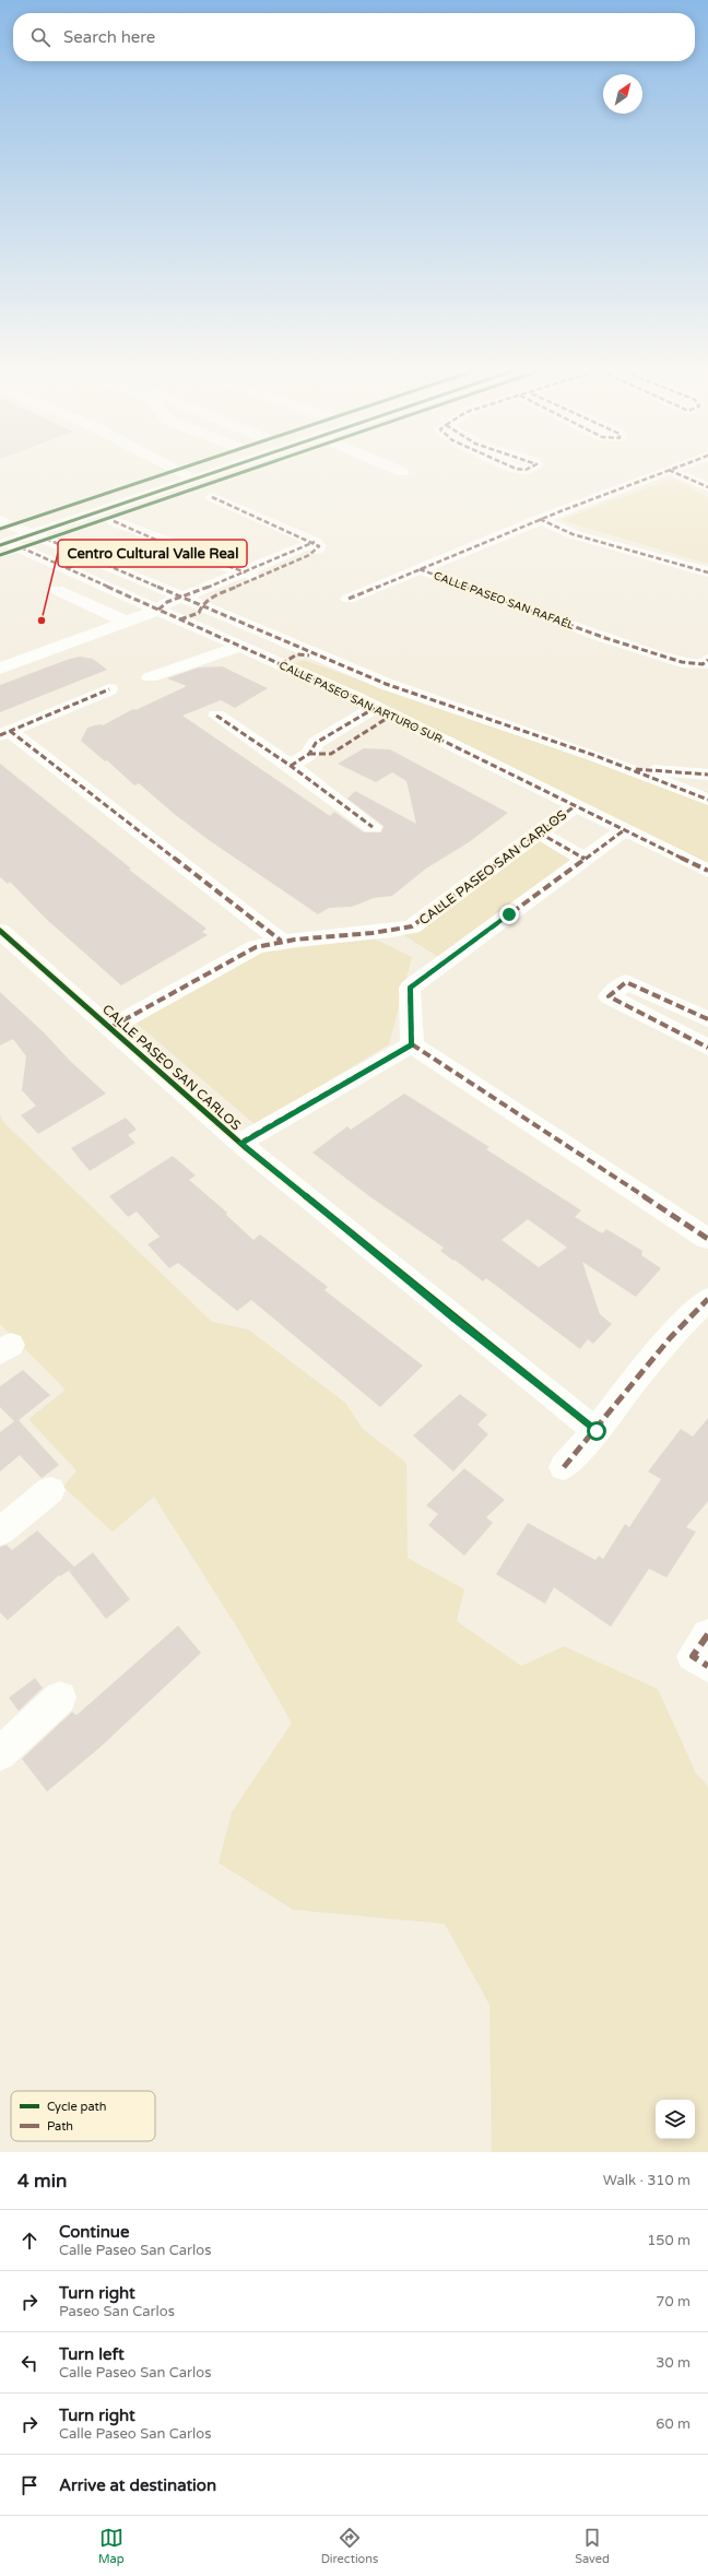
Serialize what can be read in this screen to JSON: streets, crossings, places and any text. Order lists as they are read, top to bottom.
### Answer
{
  "streets": {
    "street": ["CALLE PASEO SAN RAFAÉL", "CALLE PASEO SAN ARTURO SUR", "CALLE PASEO SAN CARLOS"]
  },
  "crossings": [
    ["CALLE PASEO SAN ARTURO SUR", "CALLE PASEO SAN CARLOS"]
  ],
  "places": ["Centro Cultural Valle Real"],
  "legend": ["Cycle path", "Path"],
  "north": "top right",
  "page": {
    "search": "Search here",
    "heading": ["4 min", "Walk · 310 m"],
    "list": [
      ["Continue", "Calle Paseo San Carlos", "150 m"],
      ["Turn right", "Paseo San Carlos", "70 m"],
      ["Turn left", "Calle Paseo San Carlos", "30 m"],
      ["Turn right", "Calle Paseo San Carlos", "60 m"],
      "Arrive at destination"
    ],
    "nav": ["Map", "Directions", "Saved"]
  }
}
